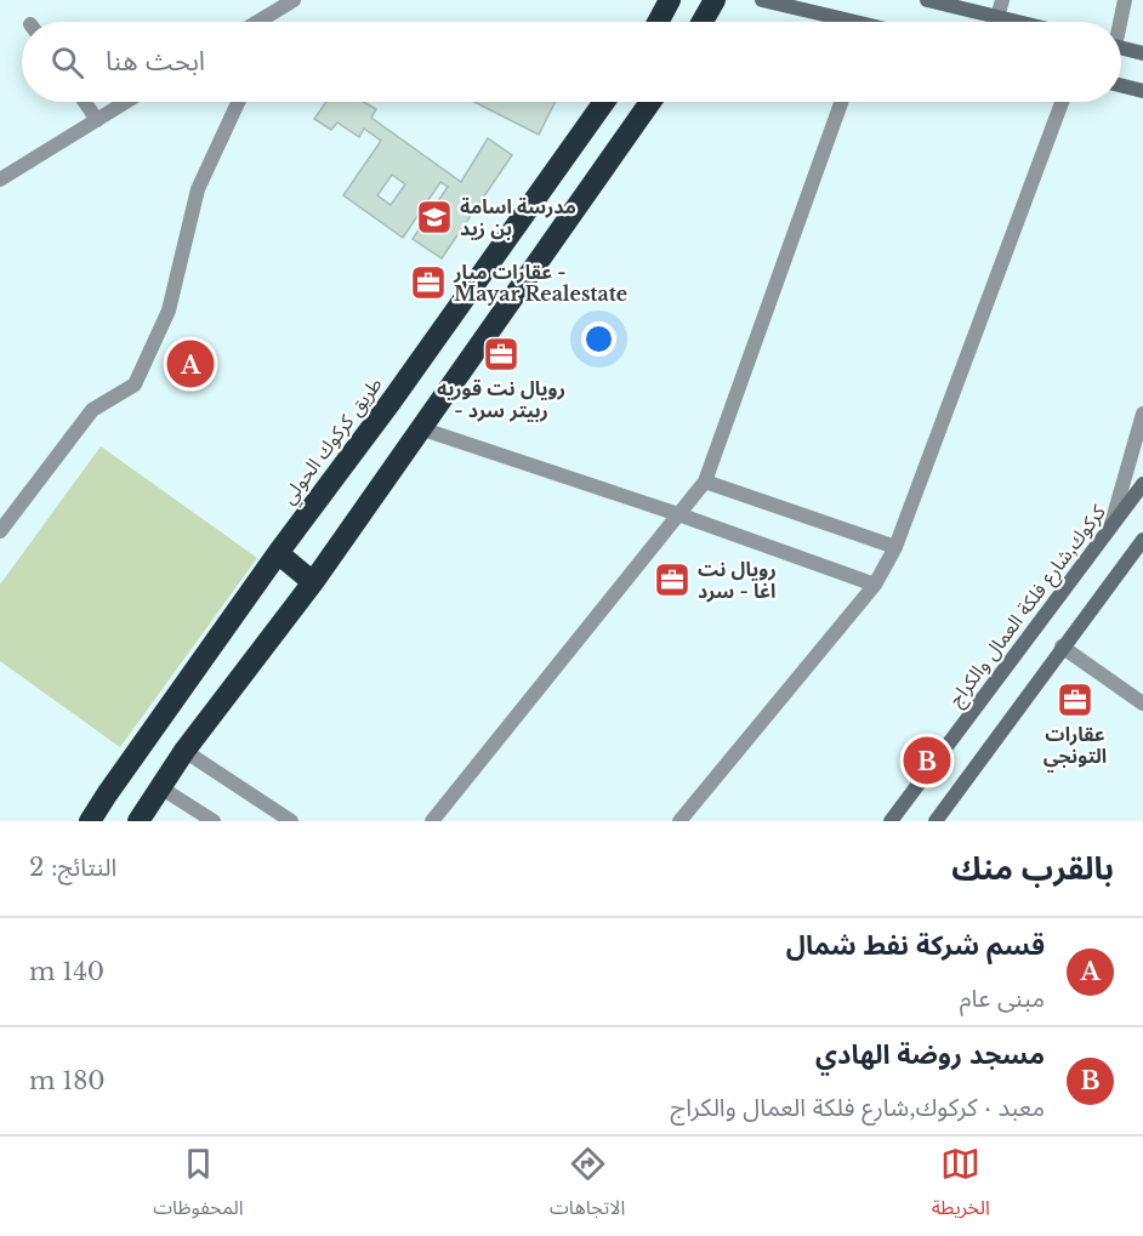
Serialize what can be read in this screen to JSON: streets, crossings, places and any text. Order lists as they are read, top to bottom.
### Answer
{
  "streets": {
    "highway": ["طريق كركوك الحولي"],
    "main road": ["كركوك,شارع فلكة العمال والكراج"]
  },
  "places": {
    "school or university": ["مدرسة اسامة بن زيد"],
    "office": [
      "عقارات ميار - Mayar Realestate",
      "رويال نت قوريه - ربيتر سرد",
      "رويال نت اغا - سرد",
      "عقارات التونجي"
    ]
  },
  "page": {
    "search": "ابحث هنا",
    "pins": ["A", "B"],
    "heading": ["بالقرب منك", "النتائج: 2"],
    "list": [
      {
        "mark": "A",
        "name": "قسم شركة نفط شمال",
        "note": "مبنى عام",
        "value": "140 m"
      },
      {
        "mark": "B",
        "name": "مسجد روضة الهادي",
        "note": "معبد · كركوك,شارع فلكة العمال والكراج",
        "value": "180 m"
      }
    ],
    "nav": ["الخريطة", "الاتجاهات", "المحفوظات"]
  }
}
